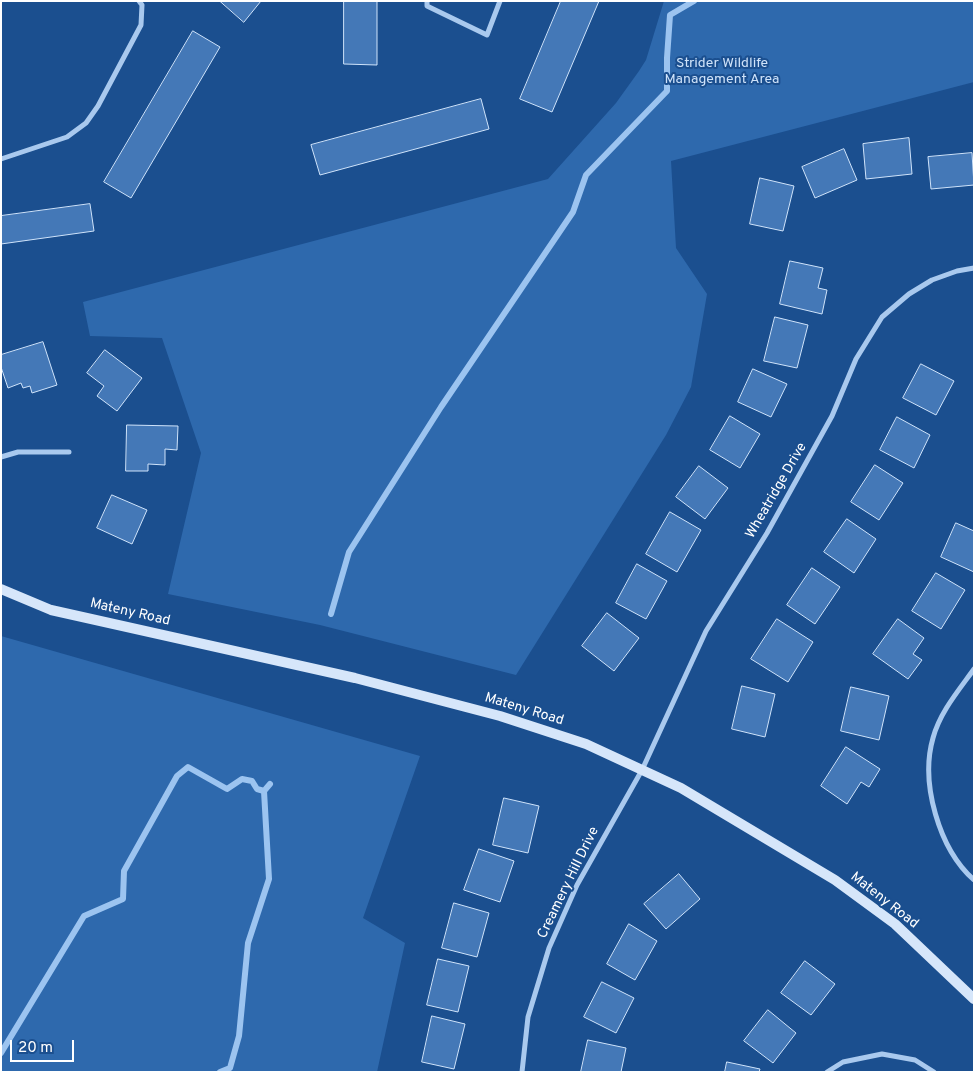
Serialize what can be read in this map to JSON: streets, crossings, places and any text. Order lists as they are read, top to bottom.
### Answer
{
  "streets": {
    "street": ["Wheatridge Drive", "Mateny Road", "Creamery Hill Drive"]
  },
  "crossings": [
    ["Wheatridge Drive", "Mateny Road"],
    ["Wheatridge Drive", "Creamery Hill Drive"],
    ["Mateny Road", "Creamery Hill Drive"]
  ],
  "parks": ["Strider Wildlife Management Area"],
  "scale_bar": "20 m"
}
